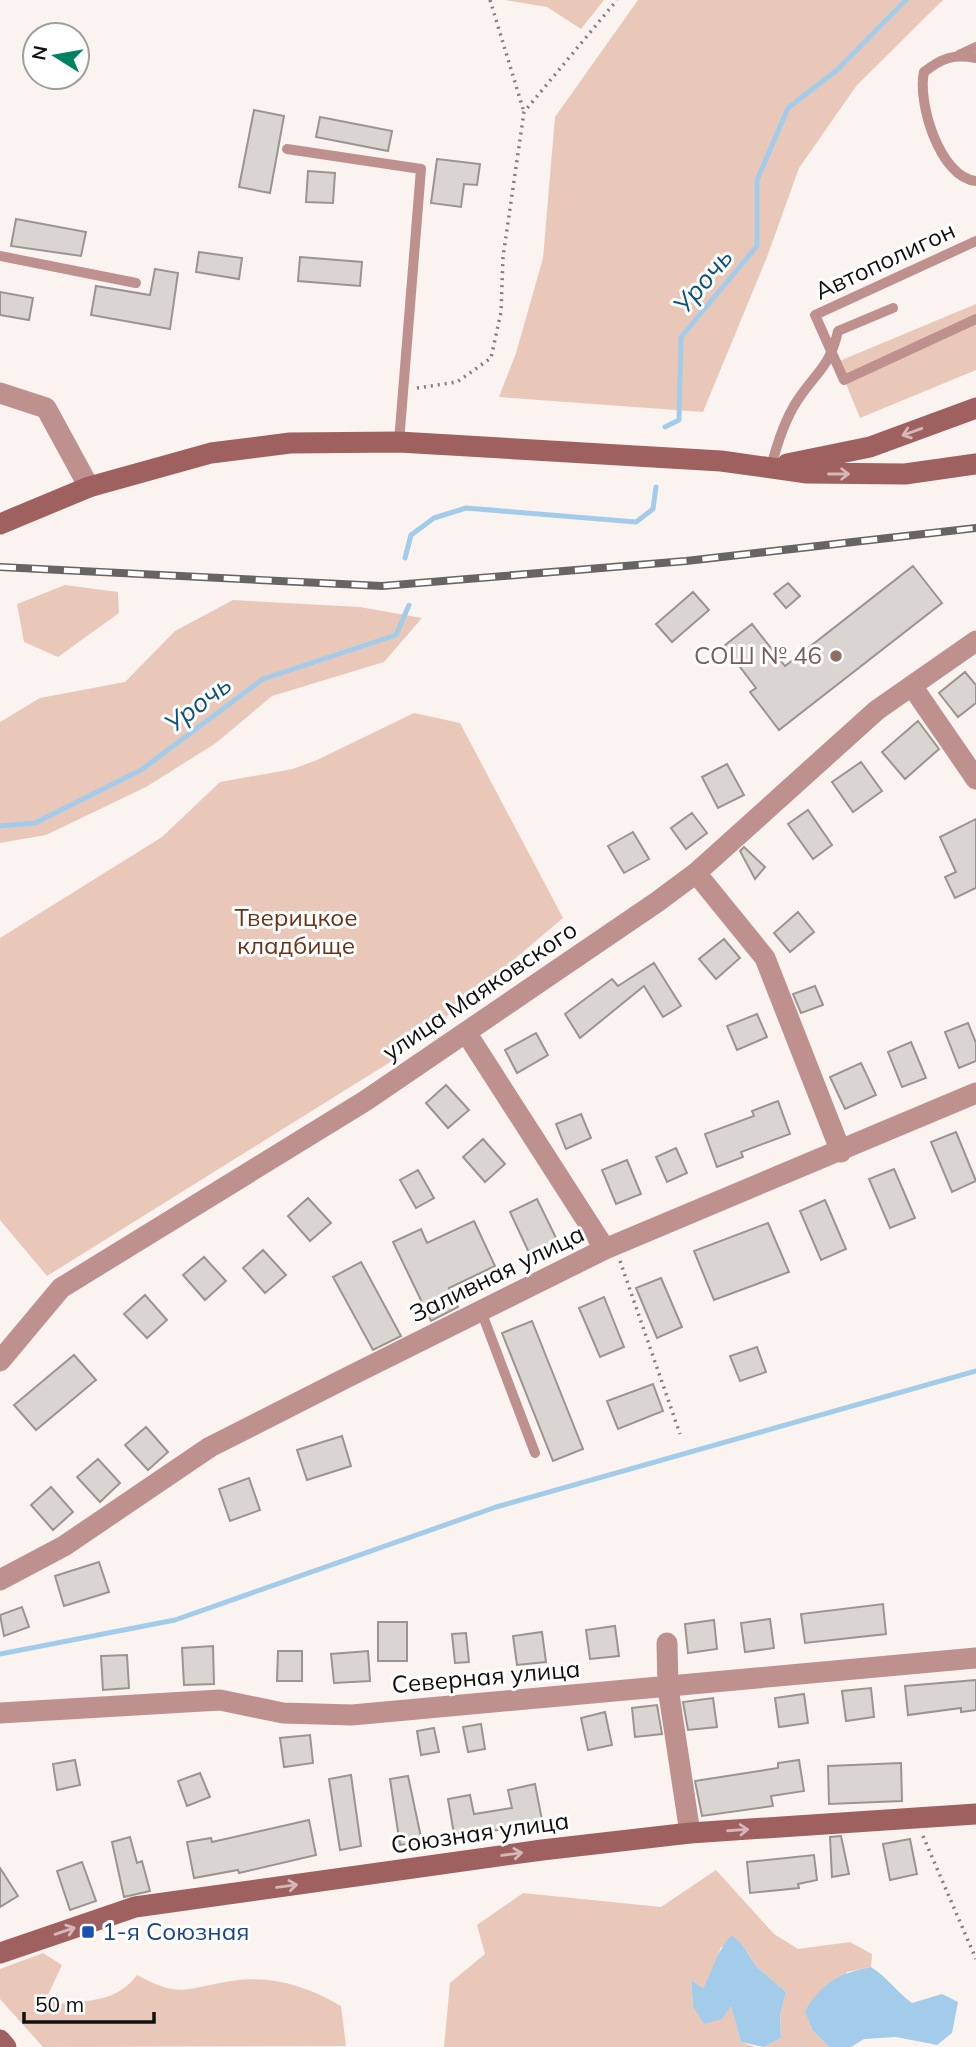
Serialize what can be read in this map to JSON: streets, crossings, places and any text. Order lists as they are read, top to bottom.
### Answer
{
  "streets": {
    "main road": ["Союзная улица"],
    "street": ["улица Маяковского", "Заливная улица", "Северная улица"],
    "lane": ["Автополигон"]
  },
  "one_way": ["Союзная улица"],
  "water": ["Урочь"],
  "parks": ["Тверицкое кладбище"],
  "places": {
    "other": ["СОШ № 46"],
    "transit": ["1-я Союзная"]
  },
  "scale_bar": "50 m",
  "north": "left"
}
